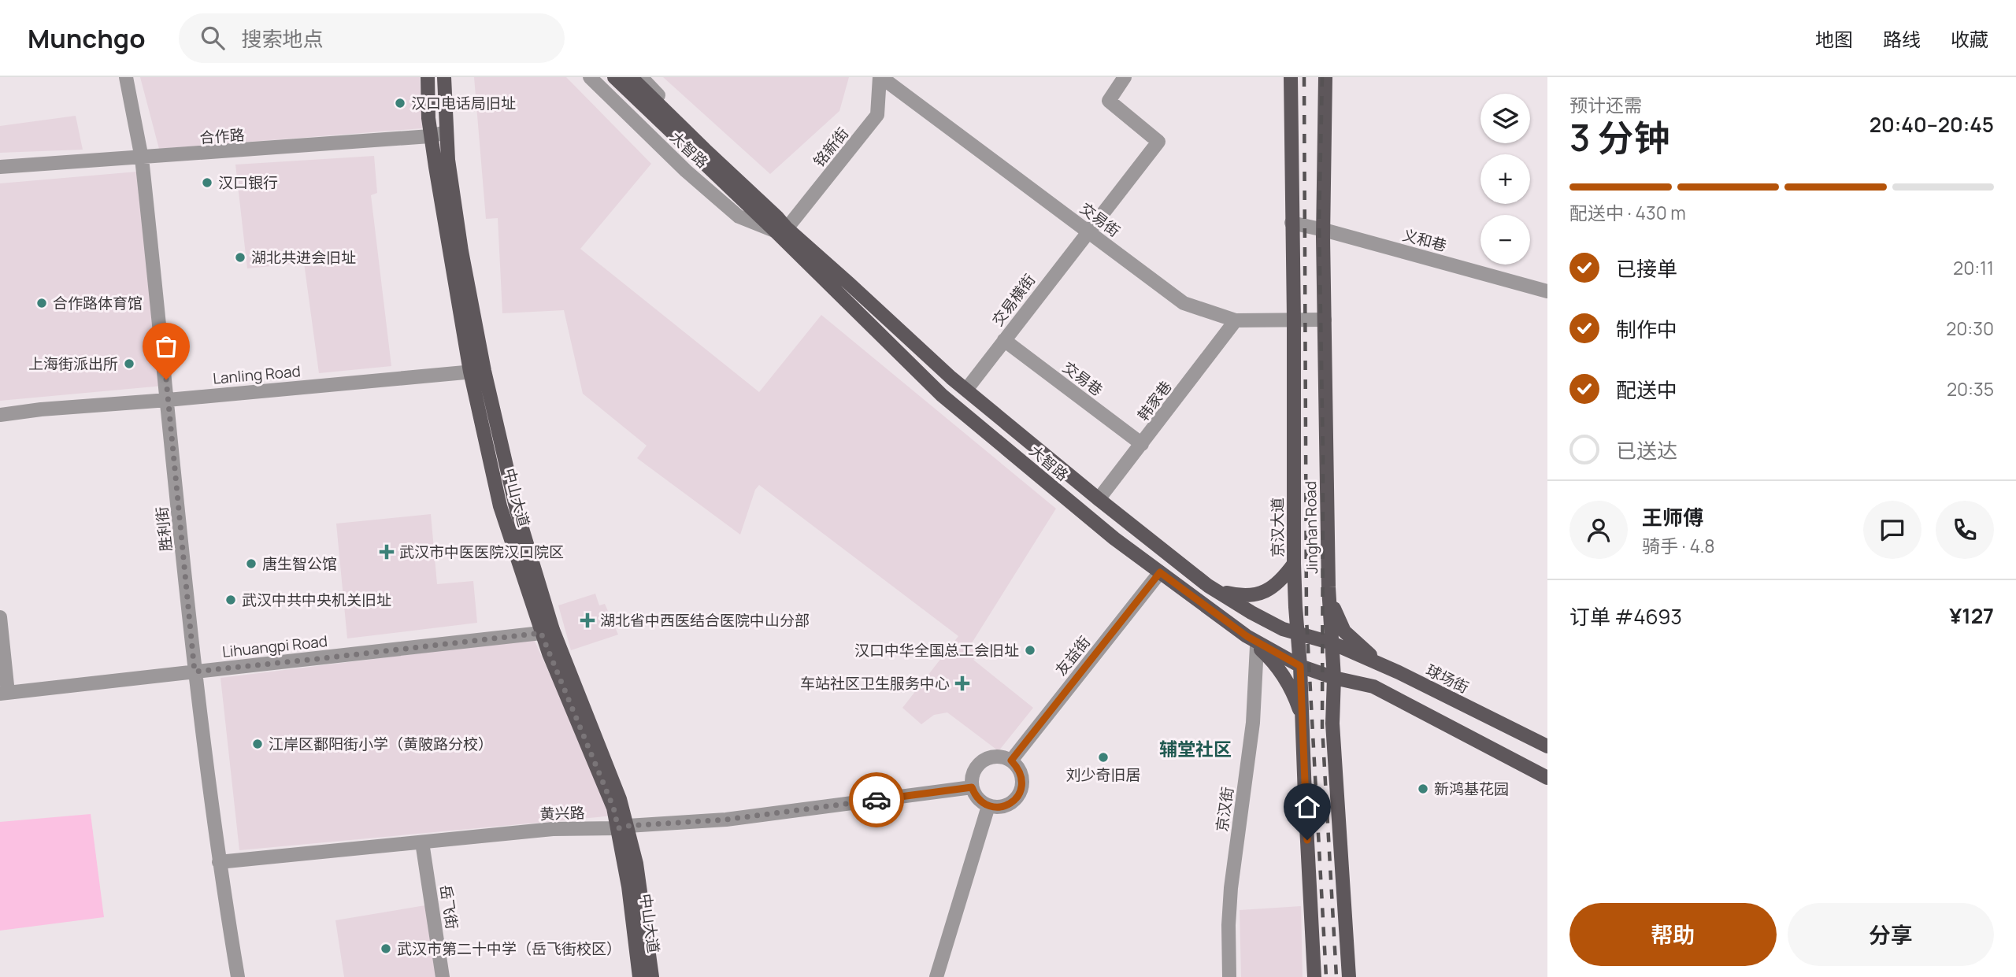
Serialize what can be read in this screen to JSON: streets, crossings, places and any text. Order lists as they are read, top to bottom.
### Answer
{
  "streets": {
    "main road": [
      "大智路",
      "中山大道",
      "京汉大道",
      "Jinghan Road",
      "球场街"
    ],
    "street": [
      "合作路",
      "铭新街",
      "交易街",
      "义和巷",
      "交易横街",
      "Lanling Road",
      "交易巷",
      "韩家巷",
      "胜利街",
      "Lihuangpi Road",
      "友益街",
      "京汉街",
      "黄兴路",
      "岳飞街"
    ]
  },
  "crossings": [
    ["合作路", "中山大道"],
    ["合作路", "胜利街"],
    ["铭新街", "大智路"],
    ["铭新街", "交易街"],
    ["大智路", "交易横街"],
    ["大智路", "韩家巷"],
    ["大智路", "京汉大道"],
    ["大智路", "Jinghan Road"],
    ["大智路", "友益街"],
    ["大智路", "球场街"],
    ["交易街", "交易横街"],
    ["交易街", "韩家巷"],
    ["交易街", "京汉大道"],
    ["交易街", "Jinghan Road"],
    ["义和巷", "京汉大道"],
    ["义和巷", "Jinghan Road"],
    ["交易横街", "交易巷"],
    ["Lanling Road", "中山大道"],
    ["Lanling Road", "胜利街"],
    ["交易巷", "韩家巷"],
    ["中山大道", "Lihuangpi Road"],
    ["中山大道", "黄兴路"],
    ["Jinghan Road", "球场街"],
    ["胜利街", "Lihuangpi Road"],
    ["胜利街", "黄兴路"],
    ["友益街", "黄兴路"],
    ["黄兴路", "岳飞街"]
  ],
  "districts": ["辅堂社区"],
  "places": {
    "other": [
      "汉口电话局旧址",
      "汉口银行",
      "湖北共进会旧址",
      "合作路体育馆",
      "上海街派出所",
      "唐生智公馆",
      "武汉中共中央机关旧址",
      "汉口中华全国总工会旧址",
      "江岸区鄱阳街小学（黄陂路分校）",
      "刘少奇旧居",
      "新鸿基花园",
      "武汉市第二十中学（岳飞街校区）"
    ],
    "health": ["武汉市中医医院汉口院区", "湖北省中西医结合医院中山分部", "车站社区卫生服务中心"]
  },
  "page": {
    "header": "Munchgo",
    "search": "搜索地点",
    "nav": ["地图", "路线", "收藏"],
    "heading": ["3 分钟", "预计还需", "20:40–20:45"],
    "panel": [
      "王师傅",
      "骑手 · 4.8",
      "订单 #4693",
      "¥127"
    ],
    "map_buttons": ["+", "−"],
    "bar": "配送中 · 430 m",
    "list": [
      ["已接单", "20:11"],
      ["制作中", "20:30"],
      ["配送中", "20:35"],
      "已送达"
    ],
    "buttons": ["帮助", "分享"]
  }
}
